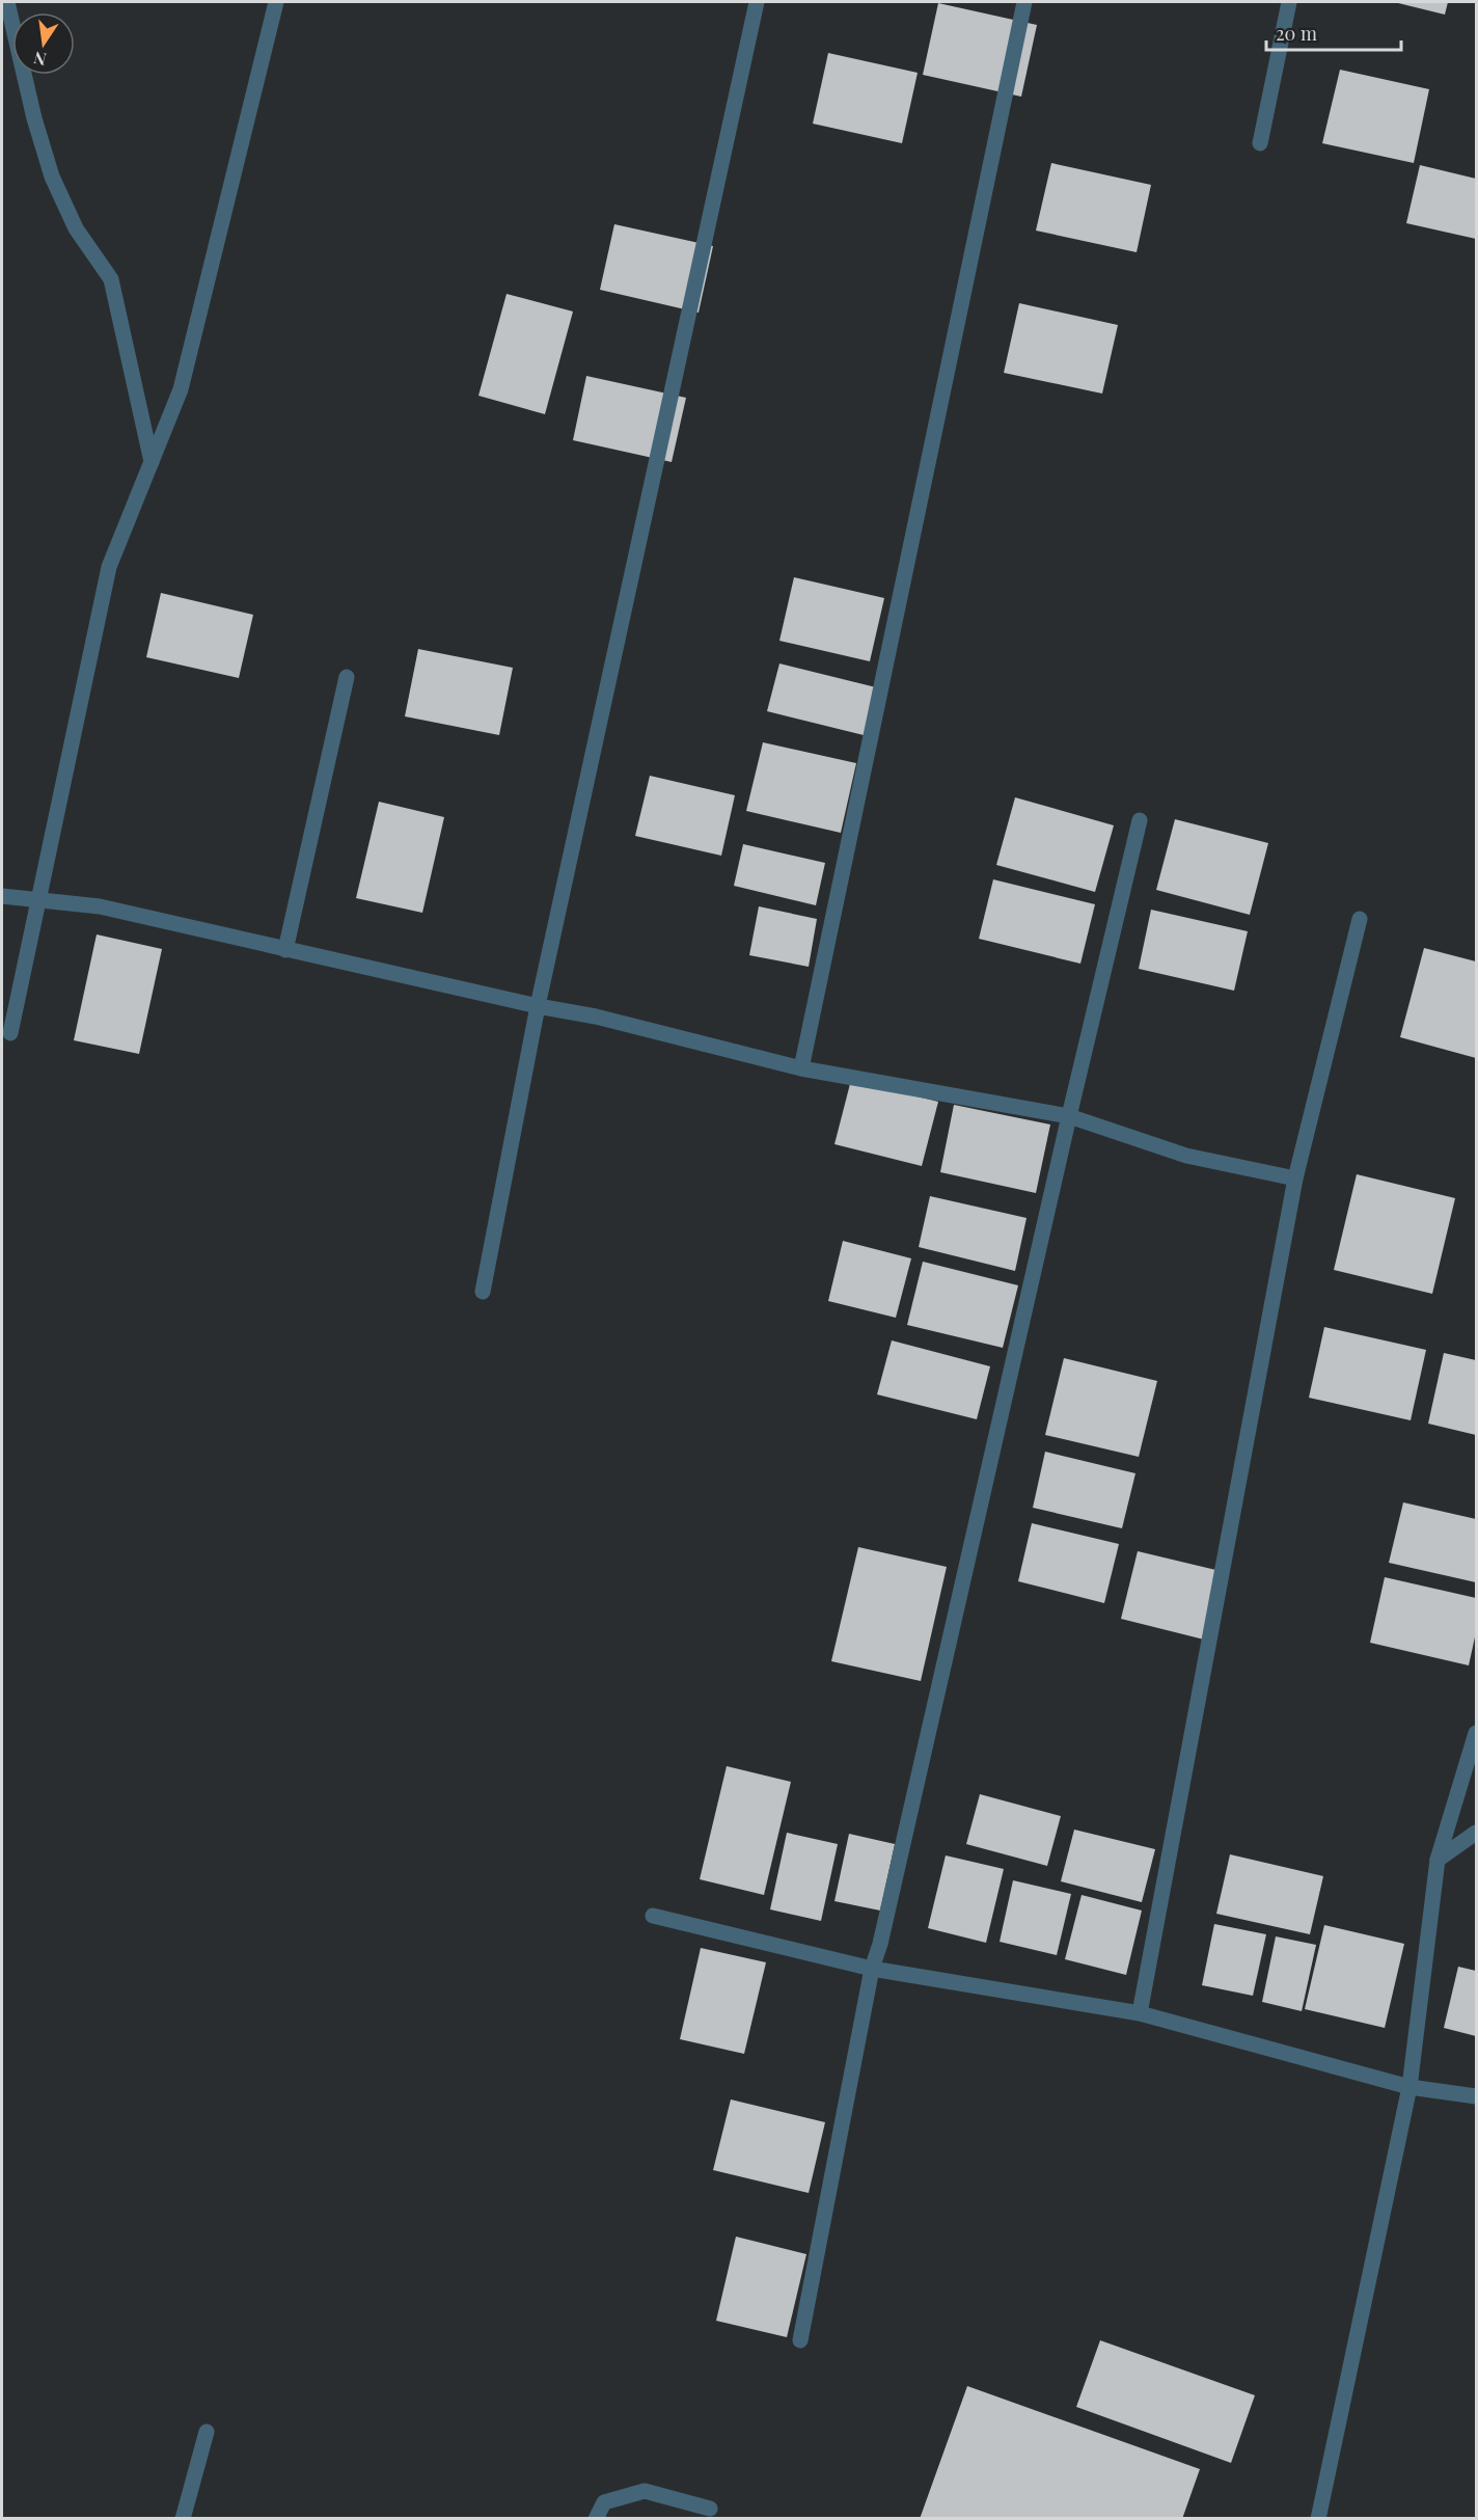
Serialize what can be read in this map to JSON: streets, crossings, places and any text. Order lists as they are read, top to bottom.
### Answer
{
  "scale_bar": "20 m",
  "north": "bottom"
}
